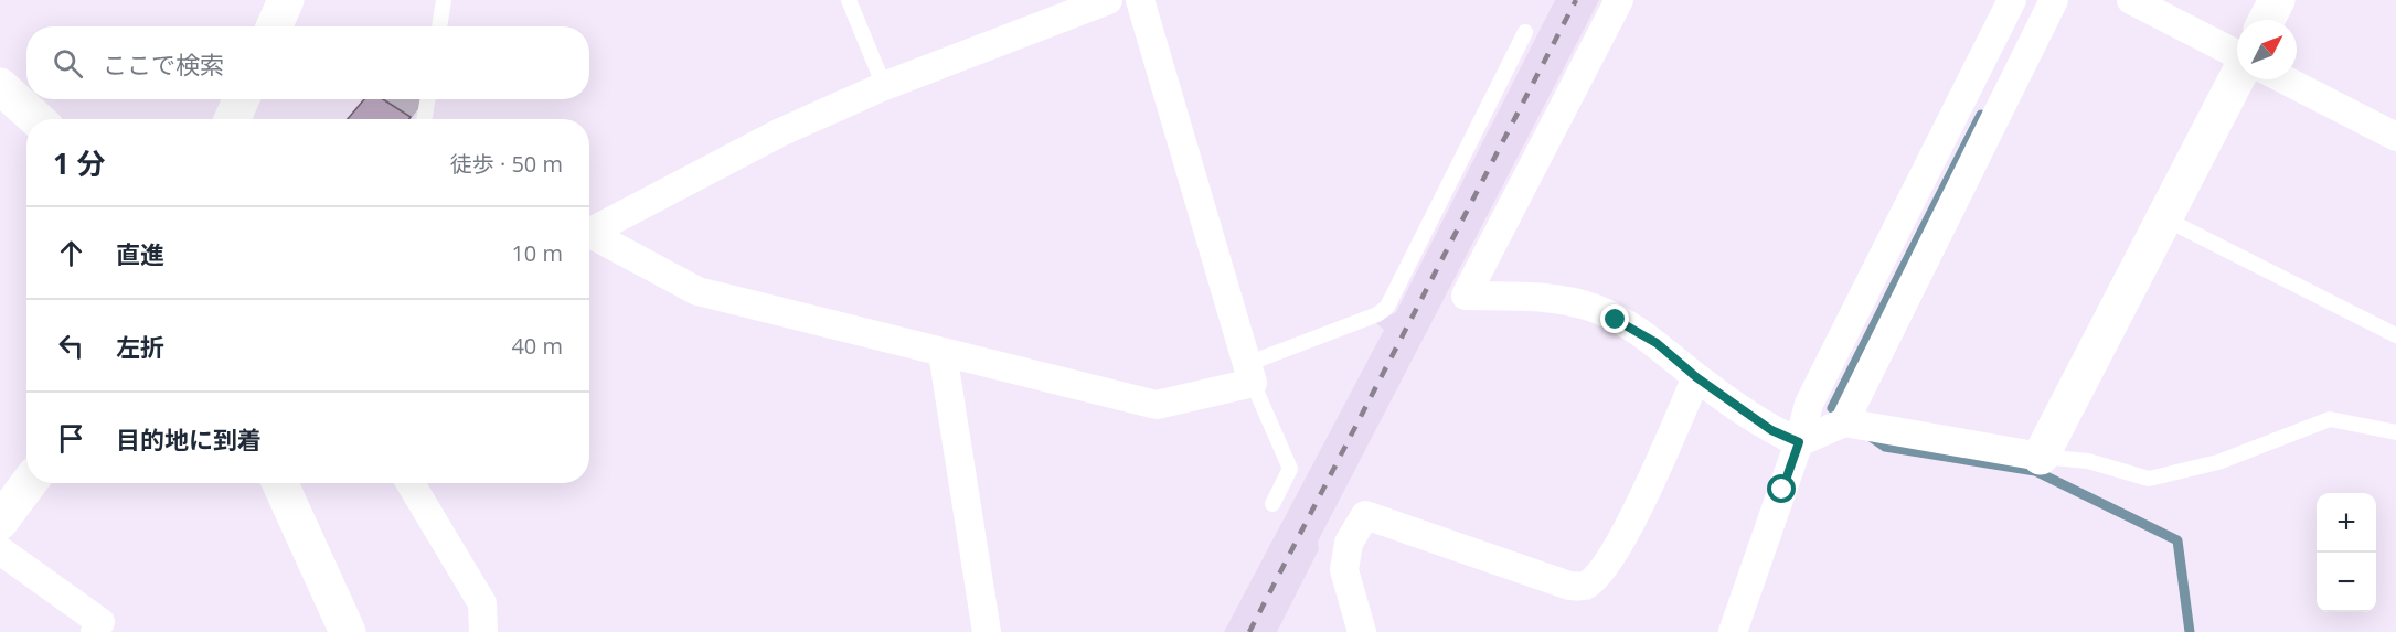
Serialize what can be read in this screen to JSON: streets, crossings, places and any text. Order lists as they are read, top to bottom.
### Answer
{
  "north": "top right",
  "page": {
    "search": "ここで検索",
    "heading": ["1 分", "徒歩 · 50 m"],
    "list": [
      ["直進", "10 m"],
      ["左折", "40 m"],
      "目的地に到着"
    ],
    "map_buttons": ["+", "−"]
  }
}
